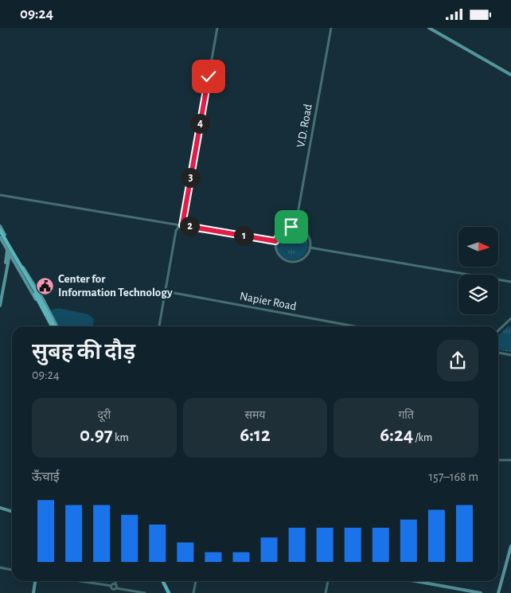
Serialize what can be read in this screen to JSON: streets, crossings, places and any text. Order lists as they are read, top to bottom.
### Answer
{
  "streets": {
    "street": ["V.D. Road", "Napier Road"]
  },
  "places": {
    "public building": ["Center for Information Technology"]
  },
  "north": "right",
  "page": {
    "status": "09:24",
    "pins": [
      "4",
      "3",
      "2",
      "1"
    ],
    "heading": ["सुबह की दौड़", "09:24"],
    "stats": [
      ["दूरी", "0.97 km"],
      ["समय", "6:12"],
      ["गति", "6:24 /km"]
    ],
    "chart": ["ऊँचाई", "157–168 m"]
  }
}
